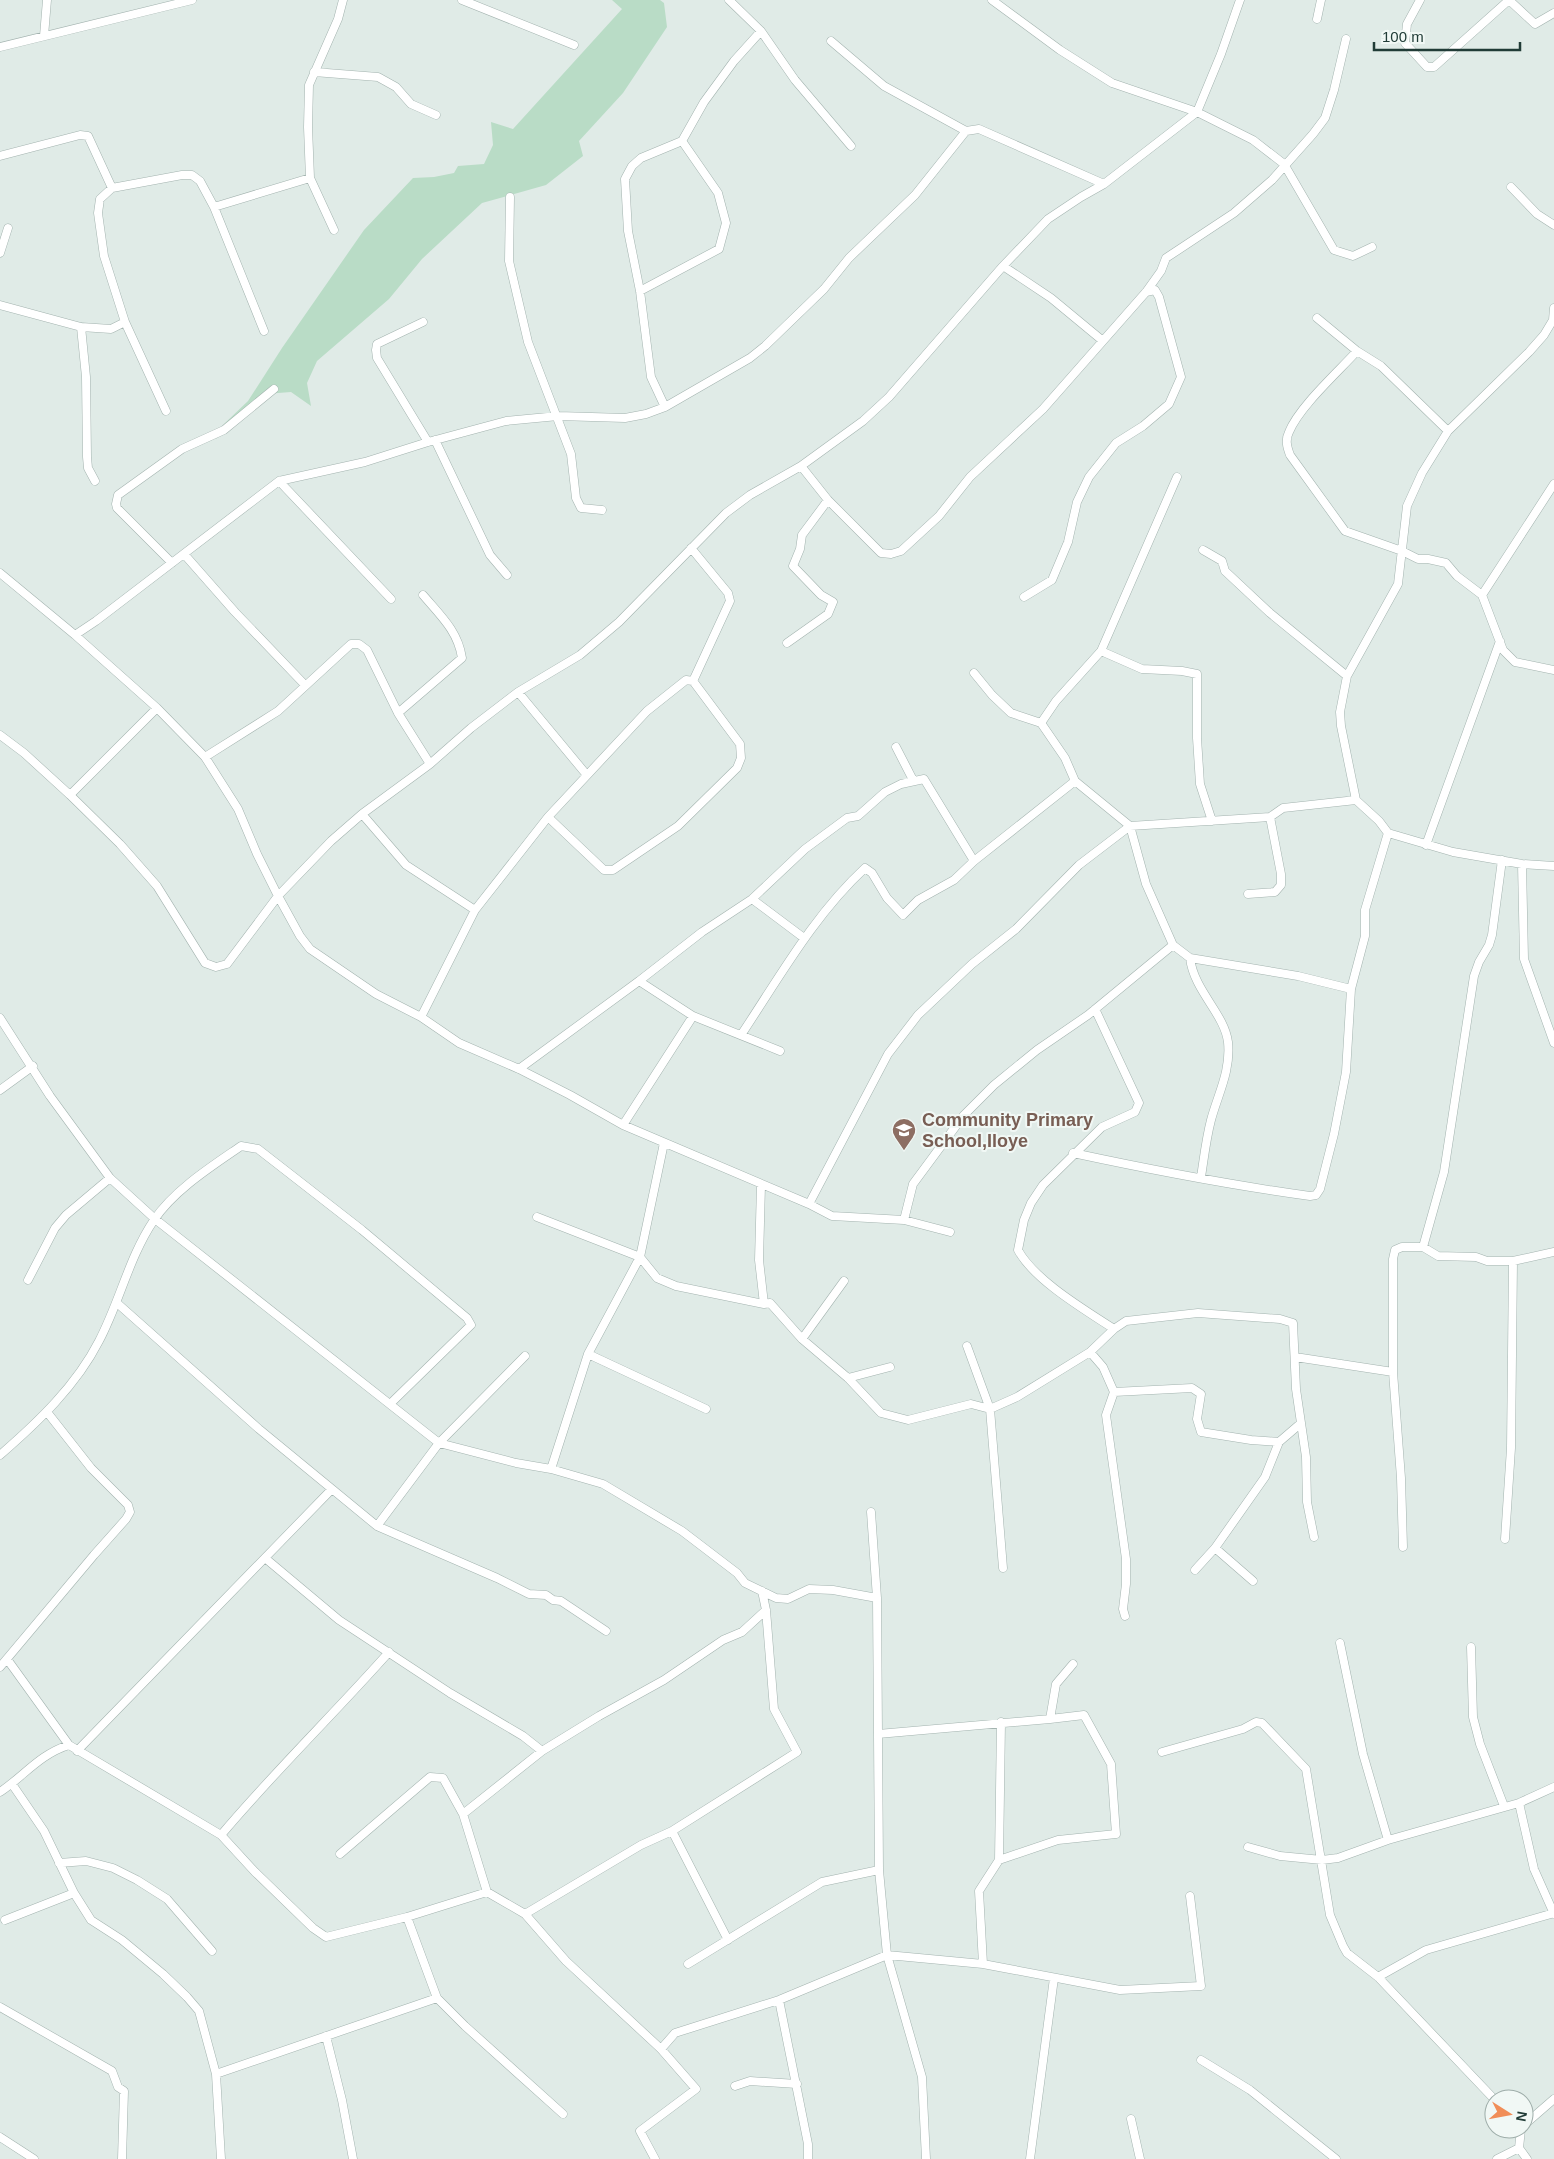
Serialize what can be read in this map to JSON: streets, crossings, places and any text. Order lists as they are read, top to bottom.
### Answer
{
  "places": {
    "school or university": ["Community Primary School,Iloye"]
  },
  "scale_bar": "100 m",
  "north": "right"
}
